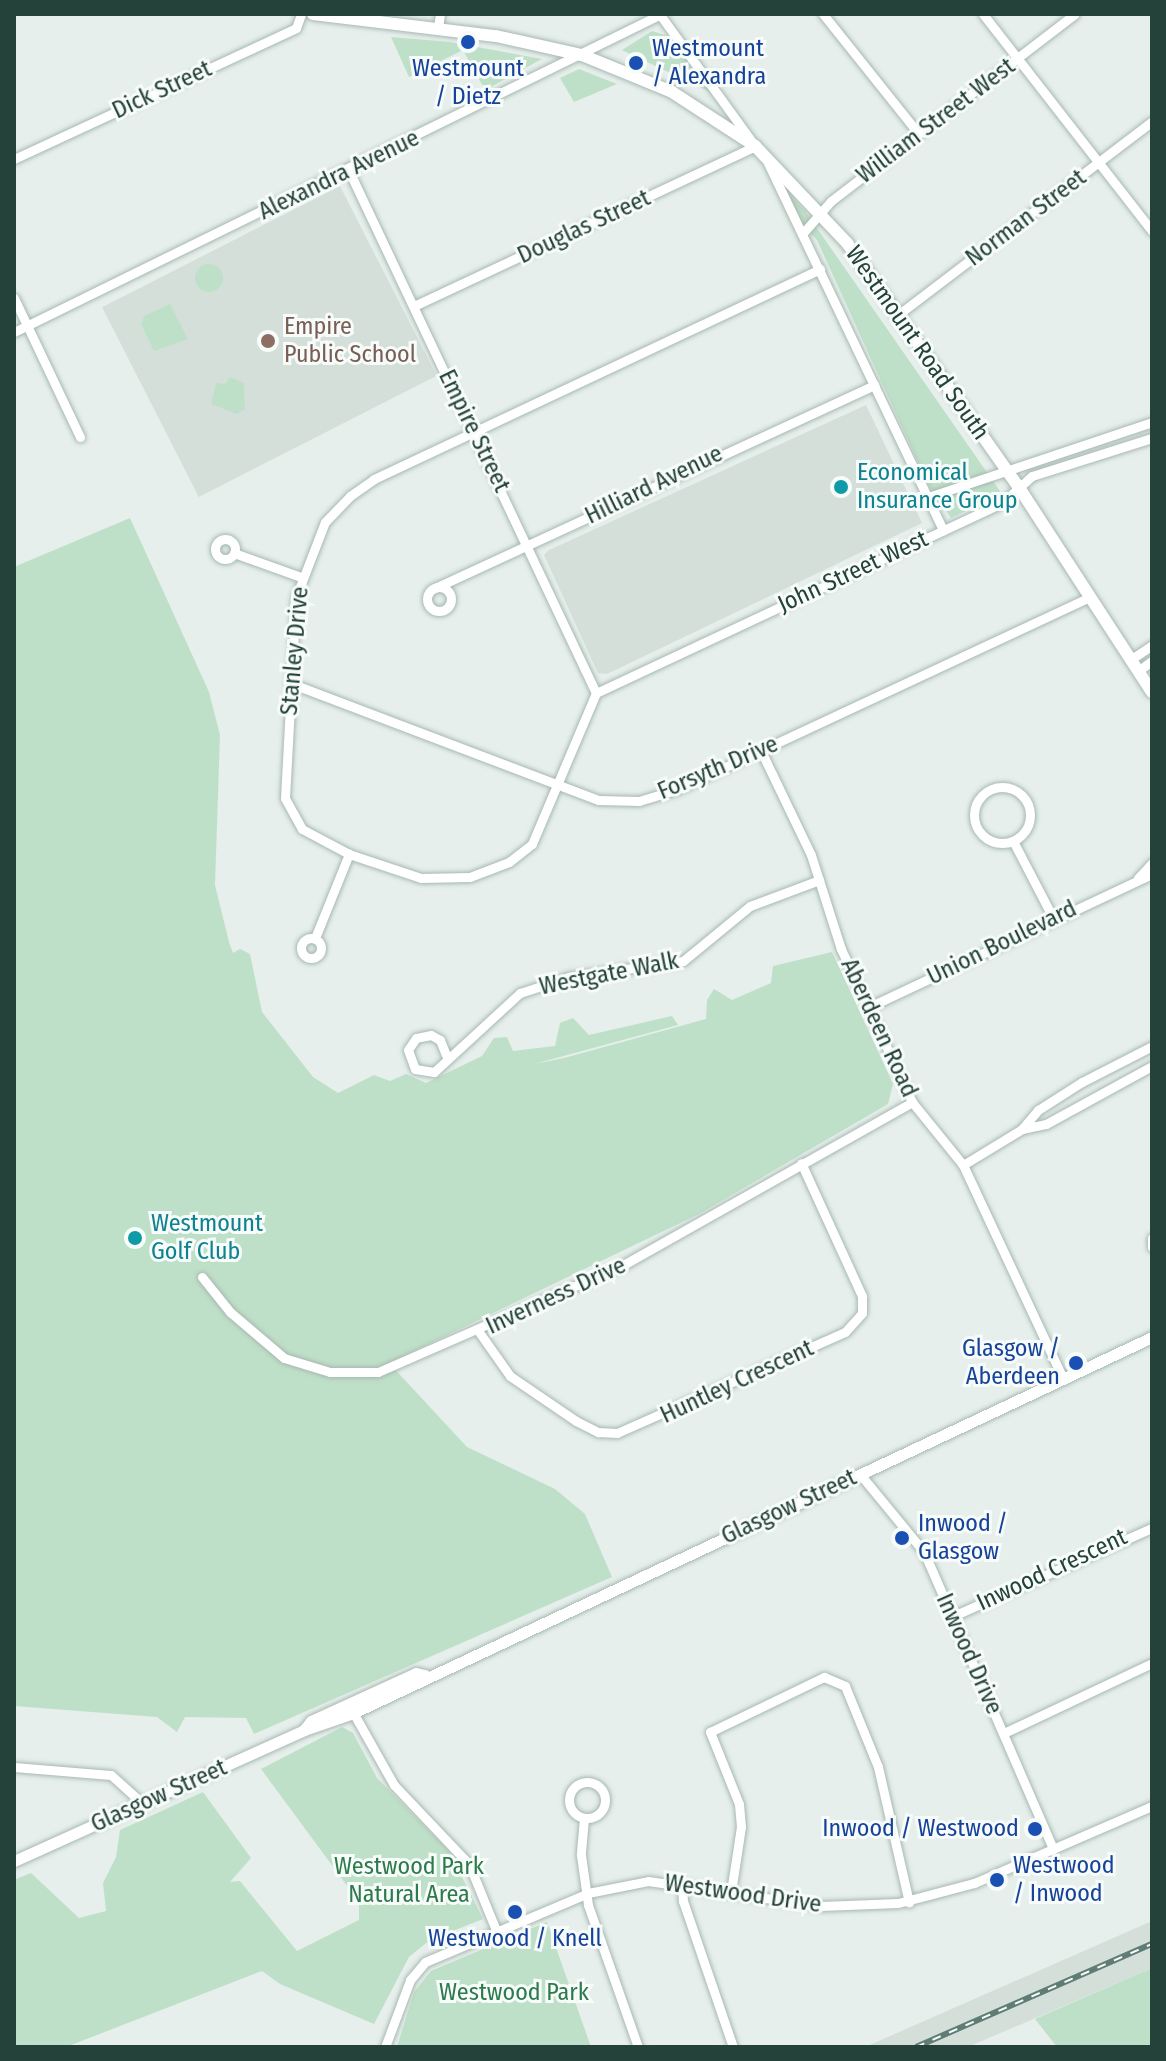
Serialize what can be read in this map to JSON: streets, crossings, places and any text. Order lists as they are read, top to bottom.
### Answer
{
  "streets": {
    "main road": ["Westmount Road South"],
    "street": [
      "Dick Street",
      "William Street West",
      "Alexandra Avenue",
      "Norman Street",
      "Douglas Street",
      "Empire Street",
      "Hilliard Avenue",
      "John Street West",
      "Stanley Drive",
      "Forsyth Drive",
      "Union Boulevard",
      "Westgate Walk",
      "Aberdeen Road",
      "Inverness Drive",
      "Huntley Crescent",
      "Glasgow Street",
      "Inwood Crescent",
      "Inwood Drive",
      "Westwood Drive"
    ]
  },
  "crossings": [
    ["William Street West", "Westmount Road South"],
    ["Alexandra Avenue", "Westmount Road South"],
    ["Alexandra Avenue", "Empire Street"],
    ["Norman Street", "Westmount Road South"],
    ["Douglas Street", "Westmount Road South"],
    ["Douglas Street", "Empire Street"],
    ["Westmount Road South", "Hilliard Avenue"],
    ["Westmount Road South", "John Street West"],
    ["Westmount Road South", "Stanley Drive"],
    ["Westmount Road South", "Forsyth Drive"],
    ["Empire Street", "Hilliard Avenue"],
    ["Empire Street", "John Street West"],
    ["Empire Street", "Stanley Drive"],
    ["John Street West", "Stanley Drive"],
    ["Stanley Drive", "Forsyth Drive"],
    ["Forsyth Drive", "Aberdeen Road"],
    ["Union Boulevard", "Aberdeen Road"],
    ["Westgate Walk", "Aberdeen Road"],
    ["Aberdeen Road", "Inverness Drive"],
    ["Aberdeen Road", "Glasgow Street"],
    ["Inverness Drive", "Huntley Crescent"],
    ["Glasgow Street", "Inwood Drive"],
    ["Inwood Crescent", "Inwood Drive"],
    ["Inwood Drive", "Westwood Drive"]
  ],
  "parks": ["Westwood Park Natural Area", "Westwood Park"],
  "places": [
    "Westmount / Dietz",
    "Westmount / Alexandra",
    "Empire Public School",
    "Economical Insurance Group",
    "Westmount Golf Club",
    "Glasgow / Aberdeen",
    "Inwood / Glasgow",
    "Inwood / Westwood",
    "Westwood / Inwood",
    "Westwood / Knell"
  ]
}
